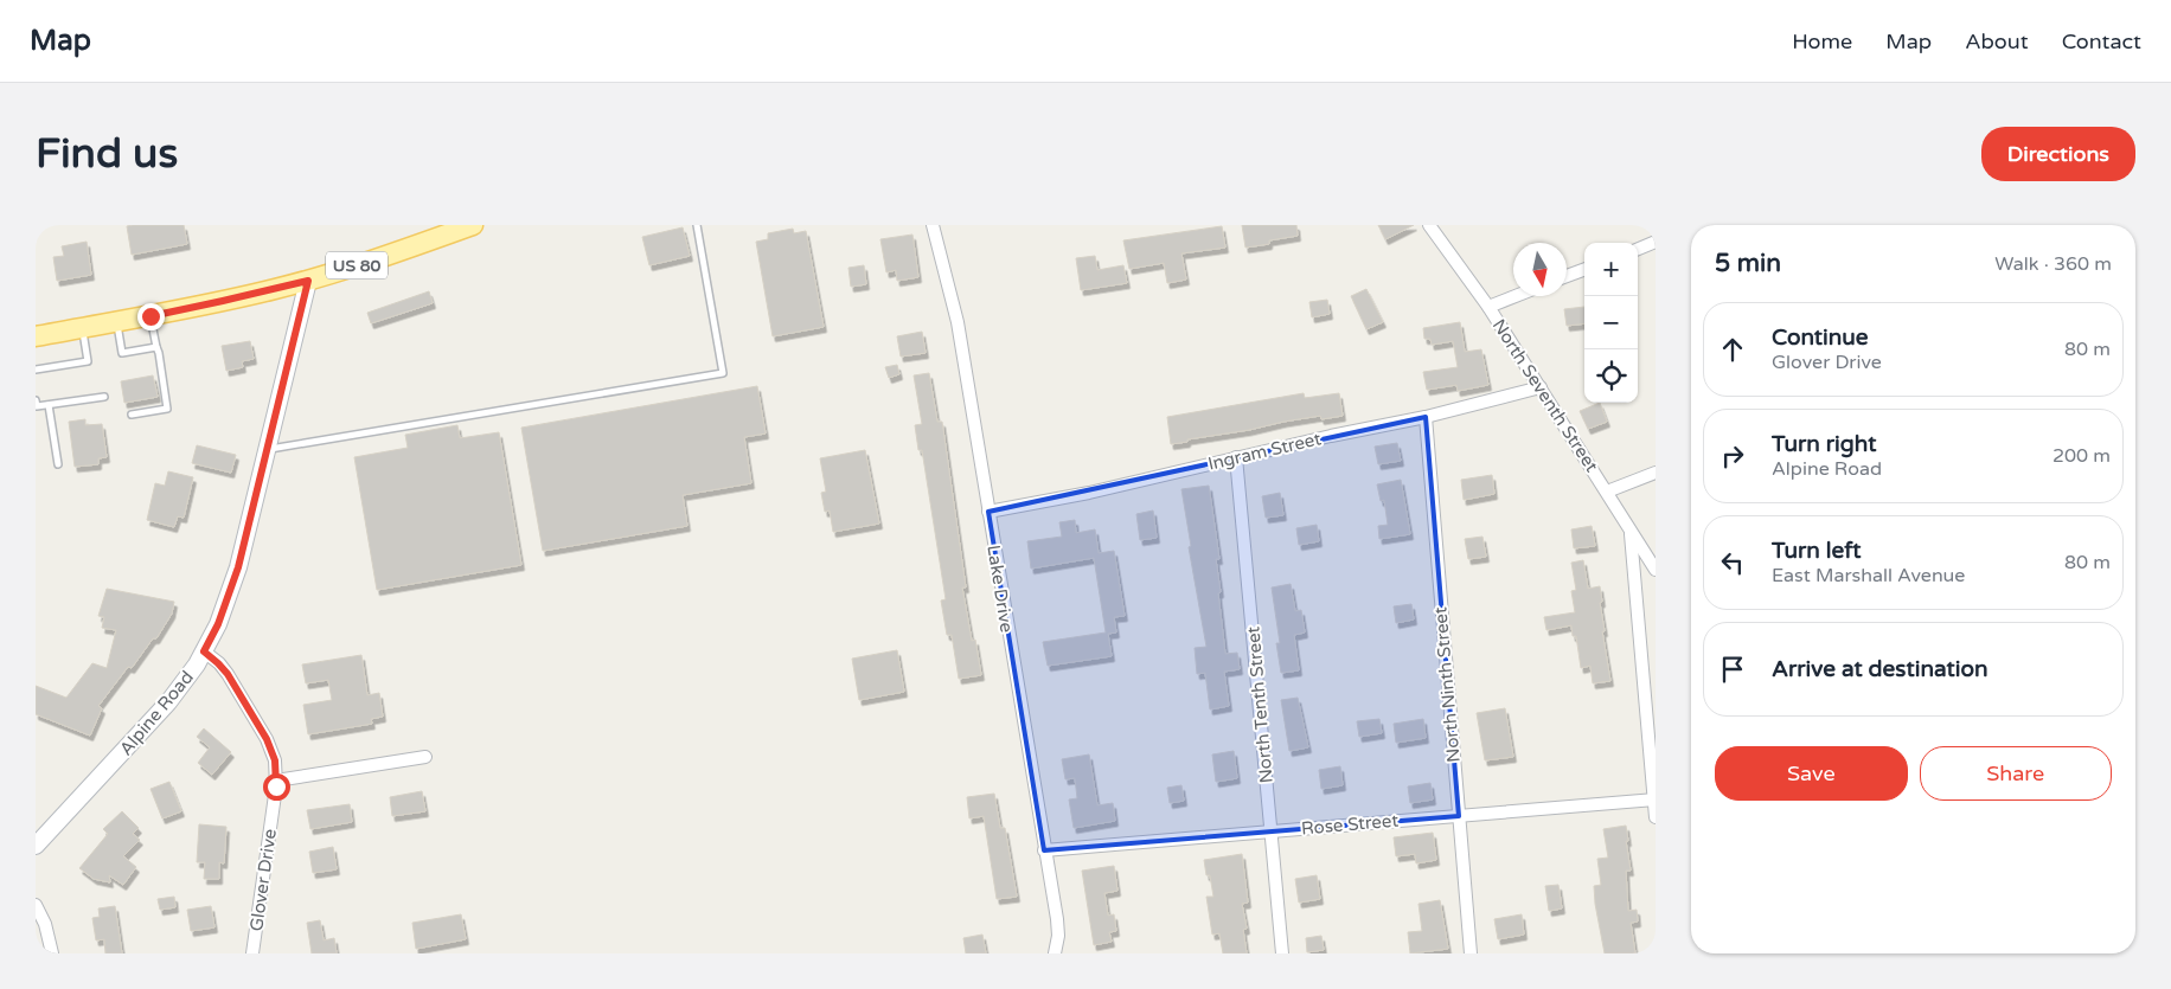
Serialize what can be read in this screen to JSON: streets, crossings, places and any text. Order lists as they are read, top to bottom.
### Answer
{
  "streets": {
    "main road": ["US 80", "Alpine Road"],
    "street": [
      "North Seventh Street",
      "Ingram Street",
      "Lake Drive",
      "North Ninth Street",
      "North Tenth Street",
      "Rose Street",
      "Glover Drive"
    ]
  },
  "crossings": [
    ["US 80", "Alpine Road"],
    ["North Seventh Street", "Ingram Street"],
    ["Ingram Street", "Lake Drive"],
    ["Ingram Street", "North Ninth Street"],
    ["Ingram Street", "North Tenth Street"],
    ["Lake Drive", "Rose Street"],
    ["North Ninth Street", "Rose Street"],
    ["North Tenth Street", "Rose Street"],
    ["Alpine Road", "Glover Drive"]
  ],
  "north": "bottom",
  "page": {
    "header": "Map",
    "nav": [
      "Home",
      "Map",
      "About",
      "Contact"
    ],
    "buttons": [
      "Directions",
      ["Save", "Share"]
    ],
    "title": "Find us",
    "heading": ["5 min", "Walk · 360 m"],
    "map_buttons": ["+", "−"],
    "list": [
      ["Continue", "Glover Drive", "80 m"],
      ["Turn right", "Alpine Road", "200 m"],
      ["Turn left", "East Marshall Avenue", "80 m"],
      "Arrive at destination"
    ]
  }
}
